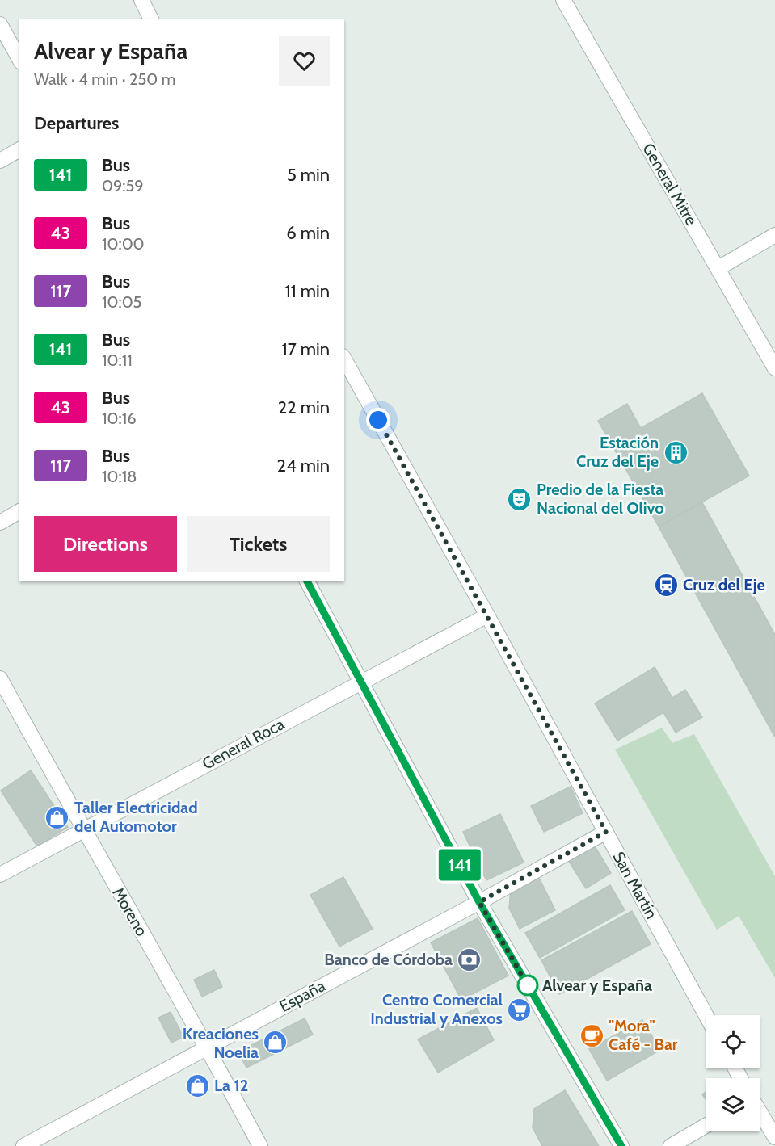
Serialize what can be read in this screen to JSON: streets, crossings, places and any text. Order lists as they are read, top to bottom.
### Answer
{
  "streets": {
    "street": [
      "General Mitre",
      "General Roca",
      "San Martín",
      "Moreno",
      "España"
    ]
  },
  "crossings": [
    ["General Roca", "San Martín"],
    ["General Roca", "Moreno"],
    ["San Martín", "España"],
    ["Moreno", "España"]
  ],
  "places": {
    "building": ["Estación Cruz del Eje"],
    "theatre": ["Predio de la Fiesta Nacional del Olivo"],
    "station": ["Cruz del Eje"],
    "shop": ["Taller Electricidad del Automotor", "Kreaciones Noelia", "La 12"],
    "bank": ["Banco de Córdoba"],
    "other": ["Alvear y España"],
    "supermarket": ["Centro Comercial Industrial y Anexos"],
    "cafe": ["\"Mora\" Café - Bar"]
  },
  "lines": ["bus line 141"],
  "page": {
    "on_map": "141",
    "heading": [
      ["Alvear y España", "Walk · 4 min · 250 m"],
      "Departures"
    ],
    "list": [
      {
        "mark": "141",
        "name": "Bus",
        "note": "09:59",
        "value": "5 min"
      },
      {
        "mark": "43",
        "name": "Bus",
        "note": "10:00",
        "value": "6 min"
      },
      {
        "mark": "117",
        "name": "Bus",
        "note": "10:05",
        "value": "11 min"
      },
      {
        "mark": "141",
        "name": "Bus",
        "note": "10:11",
        "value": "17 min"
      },
      {
        "mark": "43",
        "name": "Bus",
        "note": "10:16",
        "value": "22 min"
      },
      {
        "mark": "117",
        "name": "Bus",
        "note": "10:18",
        "value": "24 min"
      }
    ],
    "buttons": ["Directions", "Tickets"]
  }
}
